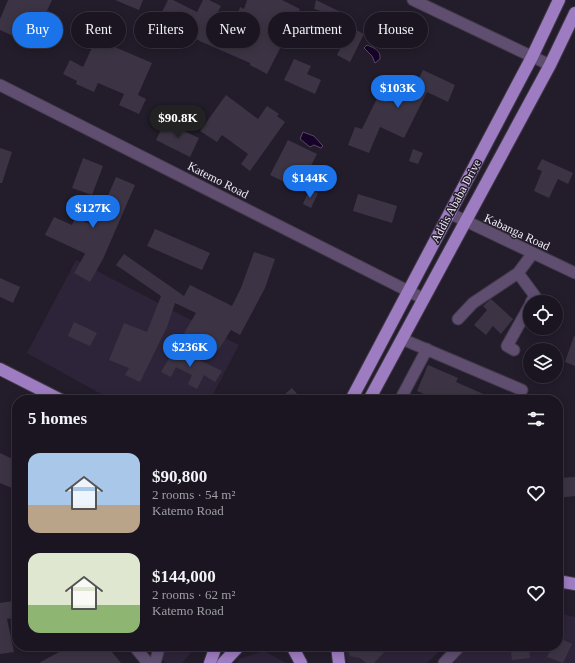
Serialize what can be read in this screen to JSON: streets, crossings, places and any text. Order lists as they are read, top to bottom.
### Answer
{
  "streets": {
    "main road": ["Addis Ababa Drive"],
    "street": ["Katemo Road", "Kabanga Road"]
  },
  "crossings": [
    ["Katemo Road", "Addis Ababa Drive"],
    ["Addis Ababa Drive", "Kabanga Road"]
  ],
  "page": {
    "chip": [
      "Buy",
      "Rent",
      "Filters",
      "New",
      "Apartment",
      "House"
    ],
    "price": [
      "$103K",
      "$90.8K",
      "$144K",
      "$127K",
      "$236K"
    ],
    "heading": "5 homes",
    "list": [
      {
        "name": "$90,800",
        "note": "2 rooms · 54 m² · Katemo Road"
      },
      {
        "name": "$144,000",
        "note": "2 rooms · 62 m² · Katemo Road"
      }
    ]
  }
}
